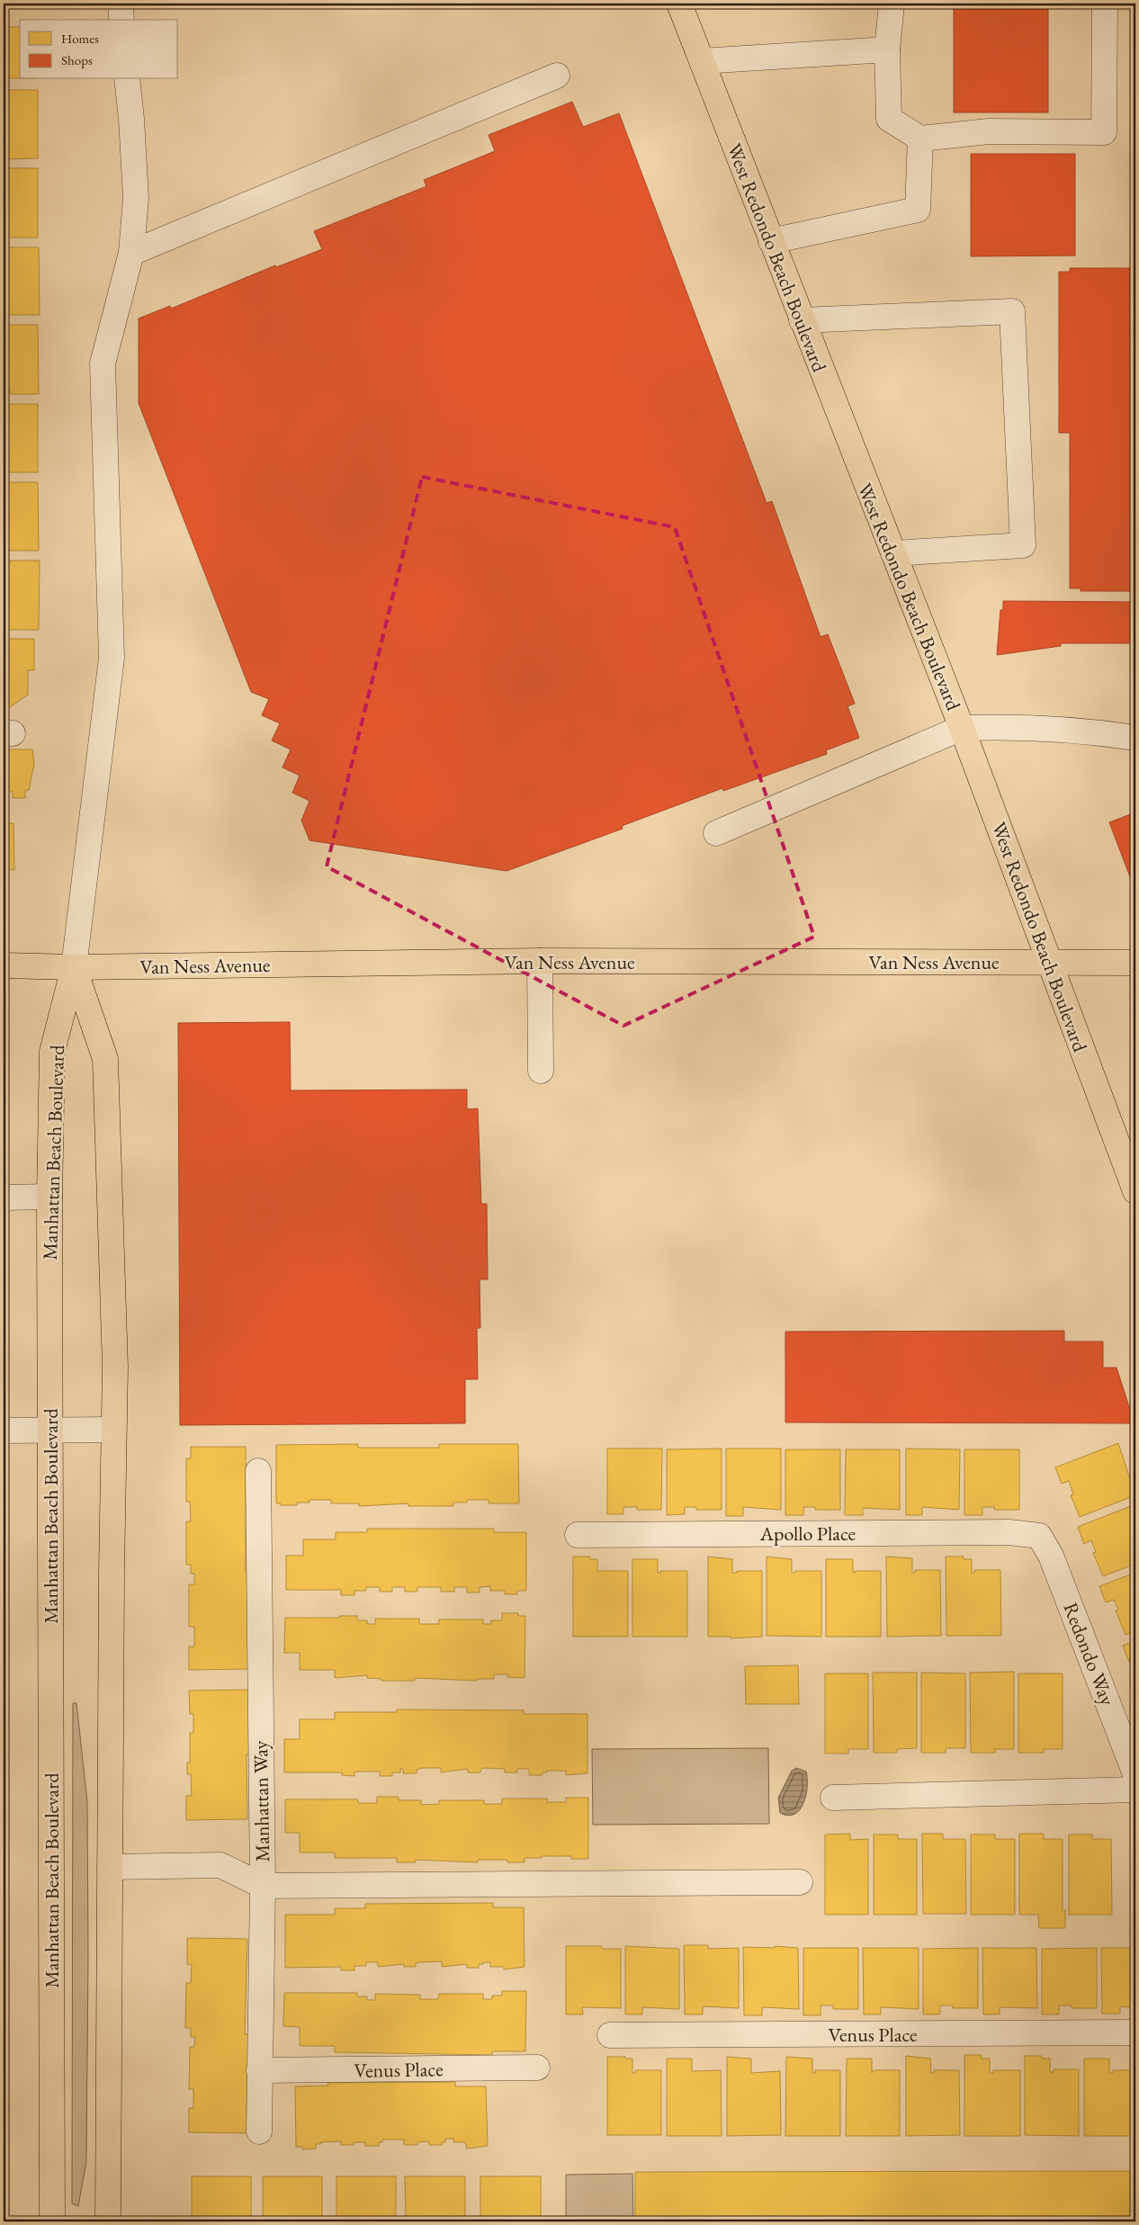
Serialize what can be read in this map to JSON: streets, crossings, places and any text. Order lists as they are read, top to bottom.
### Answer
{
  "streets": {
    "main road": ["West Redondo Beach Boulevard", "Van Ness Avenue", "Manhattan Beach Boulevard"],
    "street": [
      "Apollo Place",
      "Redondo Way",
      "Manhattan Way",
      "Venus Place"
    ]
  },
  "crossings": [
    ["West Redondo Beach Boulevard", "Van Ness Avenue"],
    ["Van Ness Avenue", "Manhattan Beach Boulevard"],
    ["Apollo Place", "Redondo Way"],
    ["Manhattan Way", "Venus Place"]
  ],
  "legend": ["Homes", "Shops"]
}
